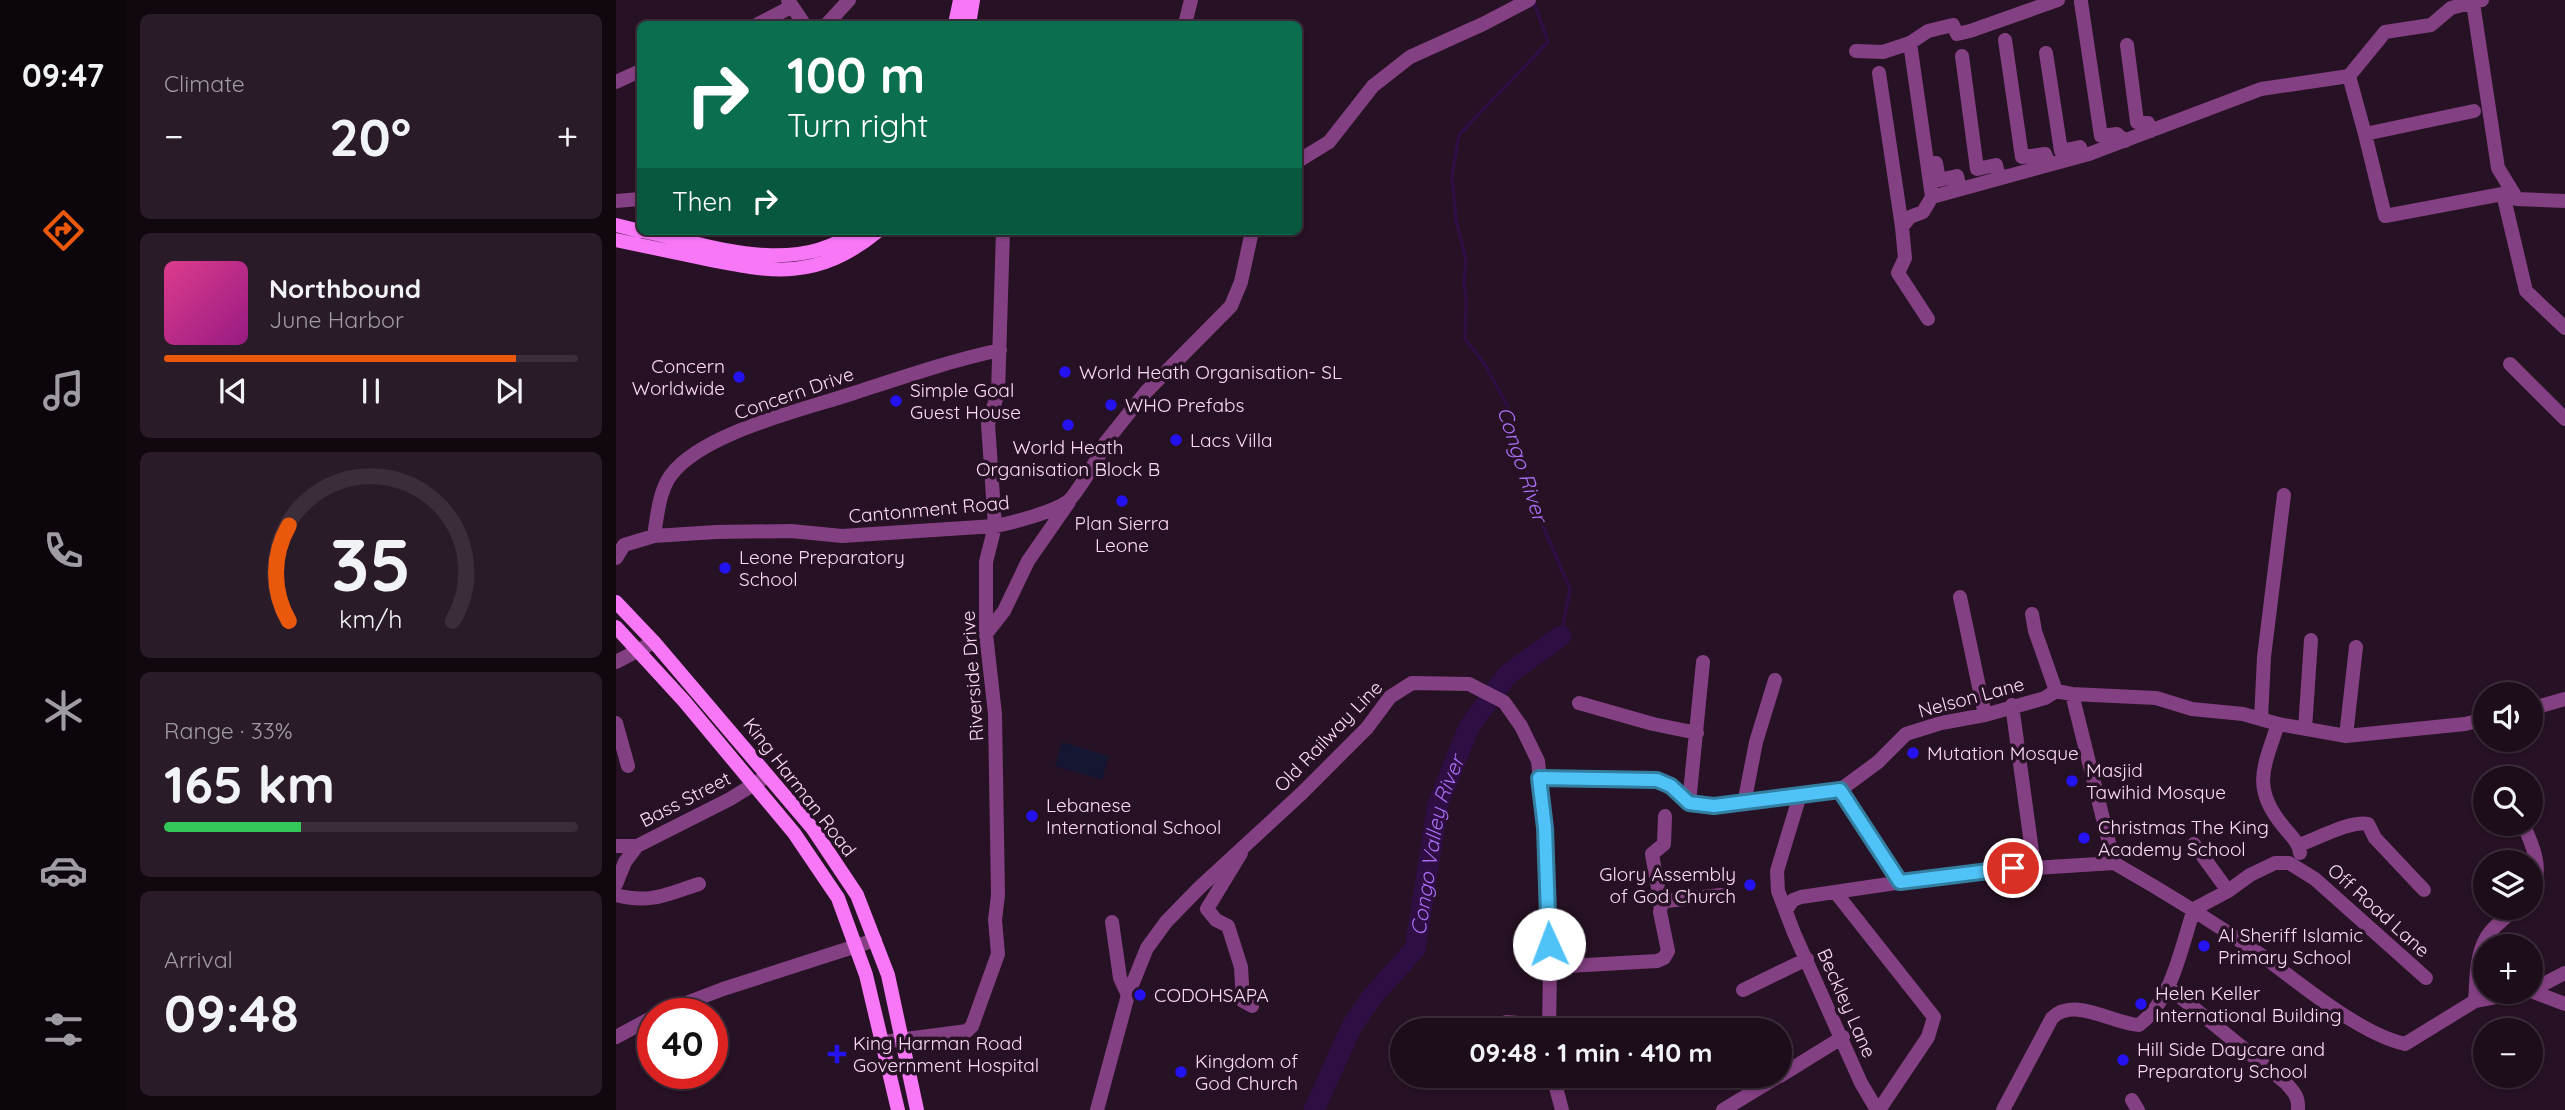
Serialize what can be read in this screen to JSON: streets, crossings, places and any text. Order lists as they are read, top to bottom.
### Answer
{
  "streets": {
    "main road": ["King Harman Road"],
    "street": [
      "Concern Drive",
      "Cantonment Road",
      "Riverside Drive",
      "Nelson Lane",
      "Old Railway Line",
      "Bass Street",
      "Off Road Lane",
      "Beckley Lane"
    ]
  },
  "crossings": [
    ["Concern Drive", "Cantonment Road"],
    ["Concern Drive", "Riverside Drive"],
    ["Cantonment Road", "Riverside Drive"],
    ["Riverside Drive", "King Harman Road"],
    ["King Harman Road", "Bass Street"]
  ],
  "water": ["Congo River", "Congo Valley River"],
  "places": {
    "other": [
      "World Heath Organisation- SL",
      "Concern Worldwide",
      "Simple Goal Guest House",
      "WHO Prefabs",
      "World Heath Organisation Block B",
      "Lacs Villa",
      "Plan Sierra Leone",
      "Leone Preparatory School",
      "Mutation Mosque",
      "Masjid Tawihid Mosque",
      "Lebanese International School",
      "Christmas The King Academy School",
      "Glory Assembly of God Church",
      "Al Sheriff Islamic Primary School",
      "CODOHSAPA",
      "Helen Keller International Building",
      "Hill Side Daycare and Preparatory School",
      "Kingdom of God Church"
    ],
    "health": ["King Harman Road Government Hospital"]
  },
  "page": {
    "tabs": "09:47",
    "tile": [
      "Climate",
      ["Range · 33%", "165 km"],
      ["Arrival", "09:48"]
    ],
    "turn": ["100 m", "Turn right"],
    "heat": ["−", "20°", "+"],
    "then": "Then",
    "song": ["Northbound", "June Harbor"],
    "map_buttons": ["+", "−"],
    "limit": "40",
    "trip": "09:48 · 1 min · 410 m",
    "gauge": ["35", "km/h"]
  }
}
